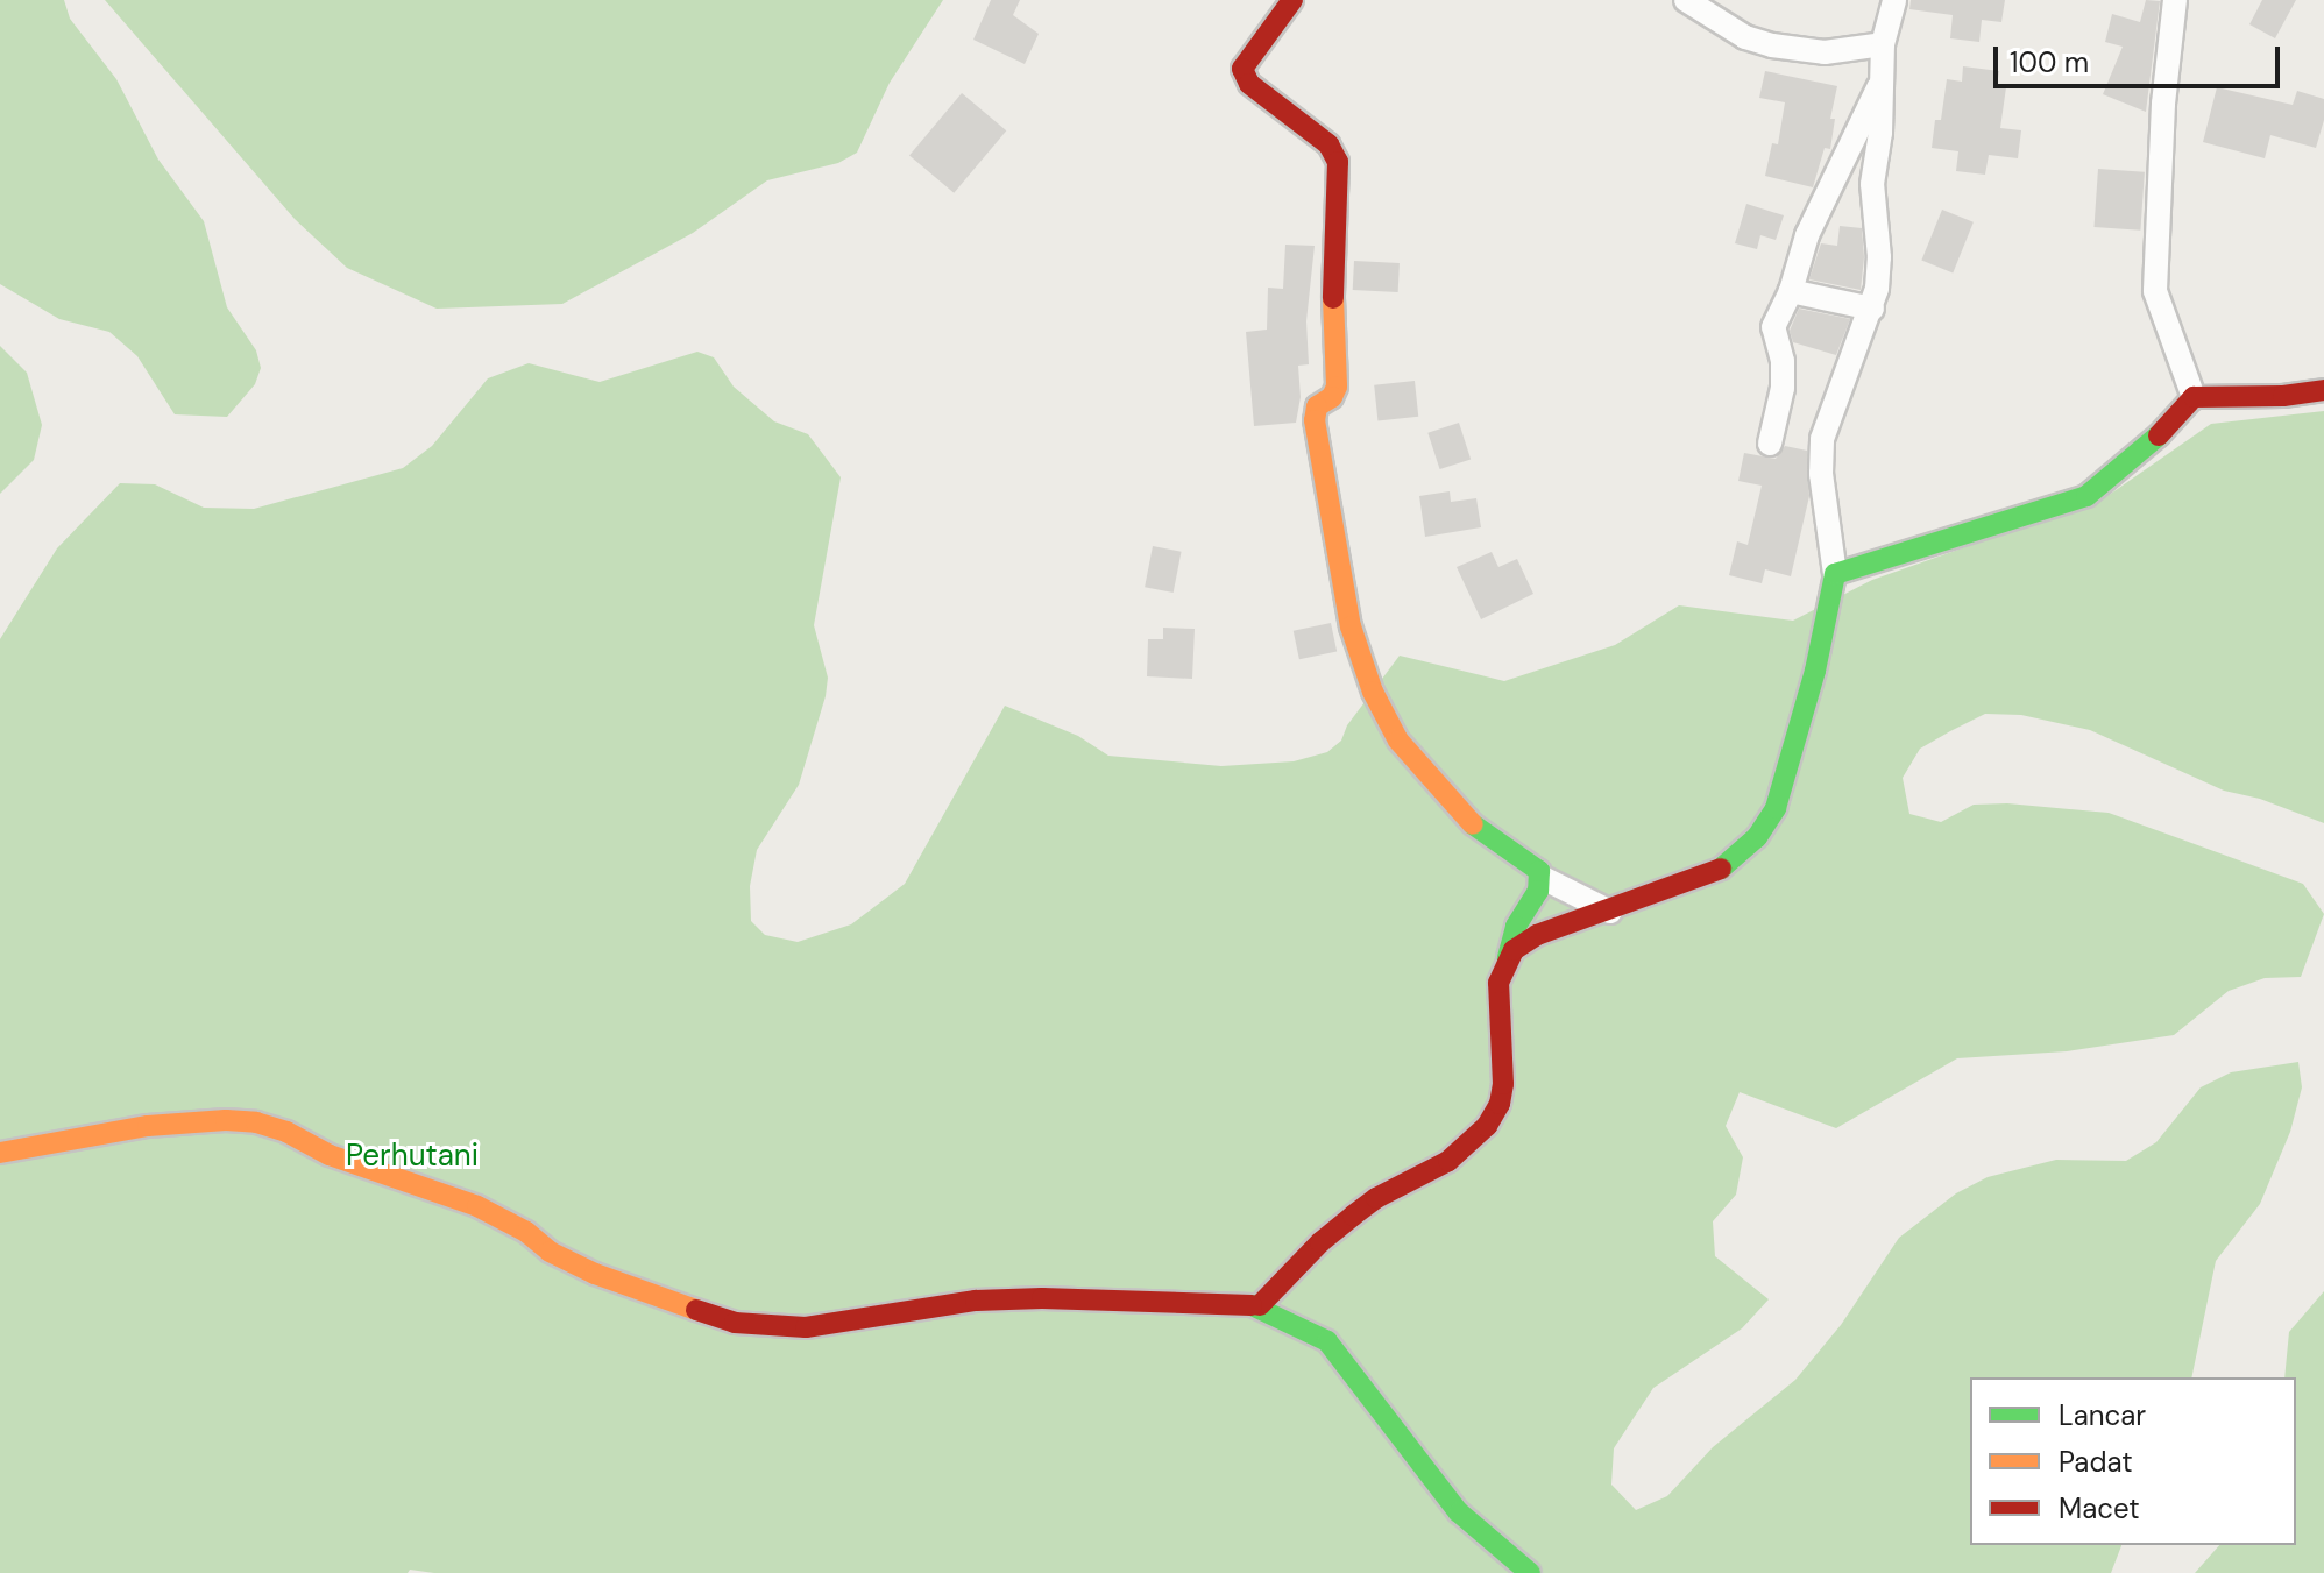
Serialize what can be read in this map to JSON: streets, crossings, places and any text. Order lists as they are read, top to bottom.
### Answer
{
  "parks": ["Perhutani"],
  "legend": ["Lancar", "Padat", "Macet"],
  "scale_bar": "100 m"
}
